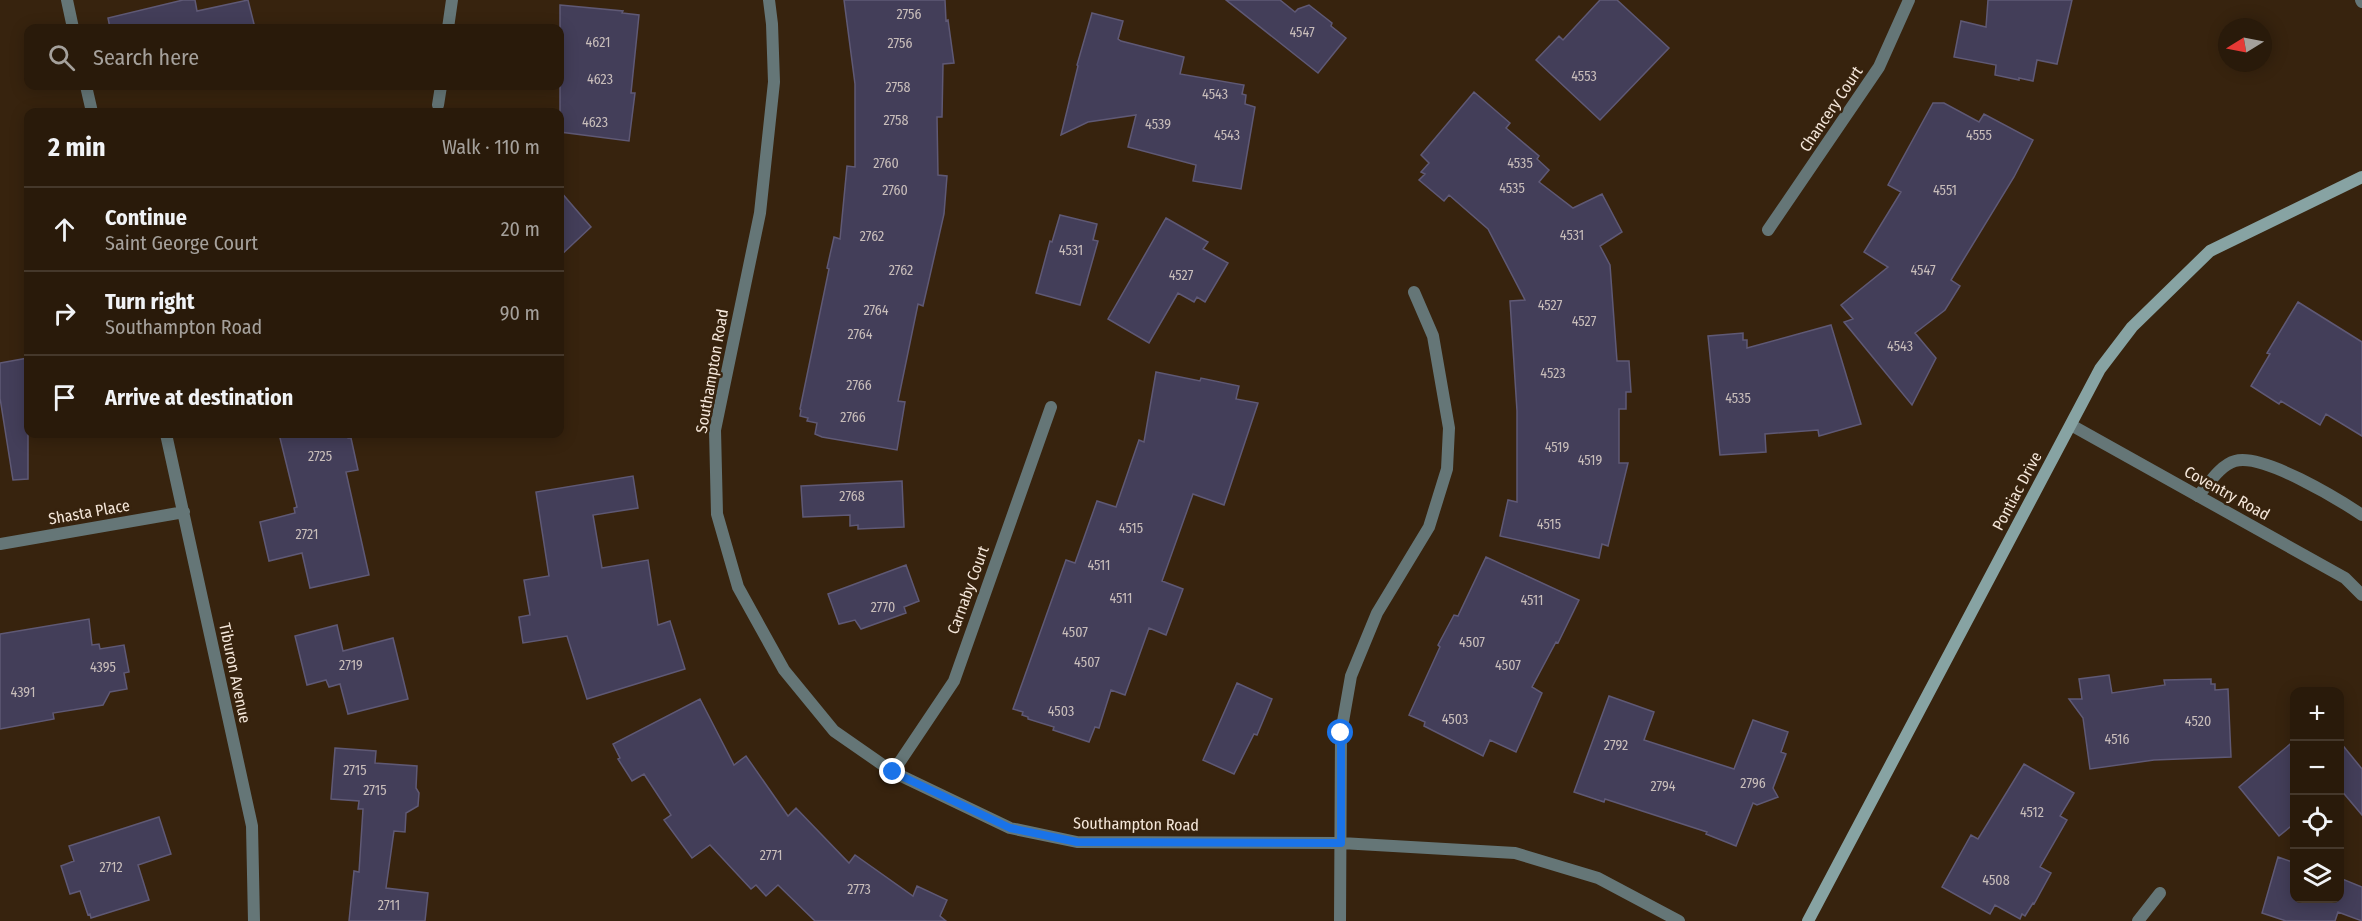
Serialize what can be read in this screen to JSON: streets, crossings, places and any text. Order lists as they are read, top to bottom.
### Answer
{
  "streets": {
    "main road": ["Pontiac Drive"],
    "street": [
      "Chancery Court",
      "Southampton Road",
      "Coventry Road",
      "Shasta Place",
      "Carnaby Court",
      "Tiburon Avenue"
    ]
  },
  "crossings": [
    ["Southampton Road", "Carnaby Court"],
    ["Pontiac Drive", "Coventry Road"],
    ["Shasta Place", "Tiburon Avenue"]
  ],
  "house_numbers": [
    "2756",
    "4547",
    "4621",
    "2756",
    "4553",
    "4623",
    "2758",
    "4543",
    "2758",
    "4623",
    "4539",
    "4543",
    "4555",
    "2760",
    "4535",
    "4535",
    "2760",
    "4551",
    "4531",
    "2762",
    "4531",
    "2762",
    "4547",
    "4527",
    "4527",
    "2764",
    "4527",
    "2764",
    "4543",
    "4523",
    "2766",
    "4535",
    "2766",
    "4519",
    "2725",
    "4519",
    "2768",
    "4515",
    "4515",
    "2721",
    "4511",
    "4511",
    "4511",
    "2770",
    "4507",
    "4507",
    "4507",
    "2719",
    "4507",
    "4395",
    "4391",
    "4503",
    "4503",
    "4520",
    "4516",
    "2792",
    "2715",
    "2796",
    "2794",
    "2715",
    "4512",
    "2771",
    "2712",
    "4508",
    "2773",
    "2711"
  ],
  "north": "left",
  "page": {
    "search": "Search here",
    "heading": ["2 min", "Walk · 110 m"],
    "list": [
      ["Continue", "Saint George Court", "20 m"],
      ["Turn right", "Southampton Road", "90 m"],
      "Arrive at destination"
    ],
    "map_buttons": ["+", "−"]
  }
}
